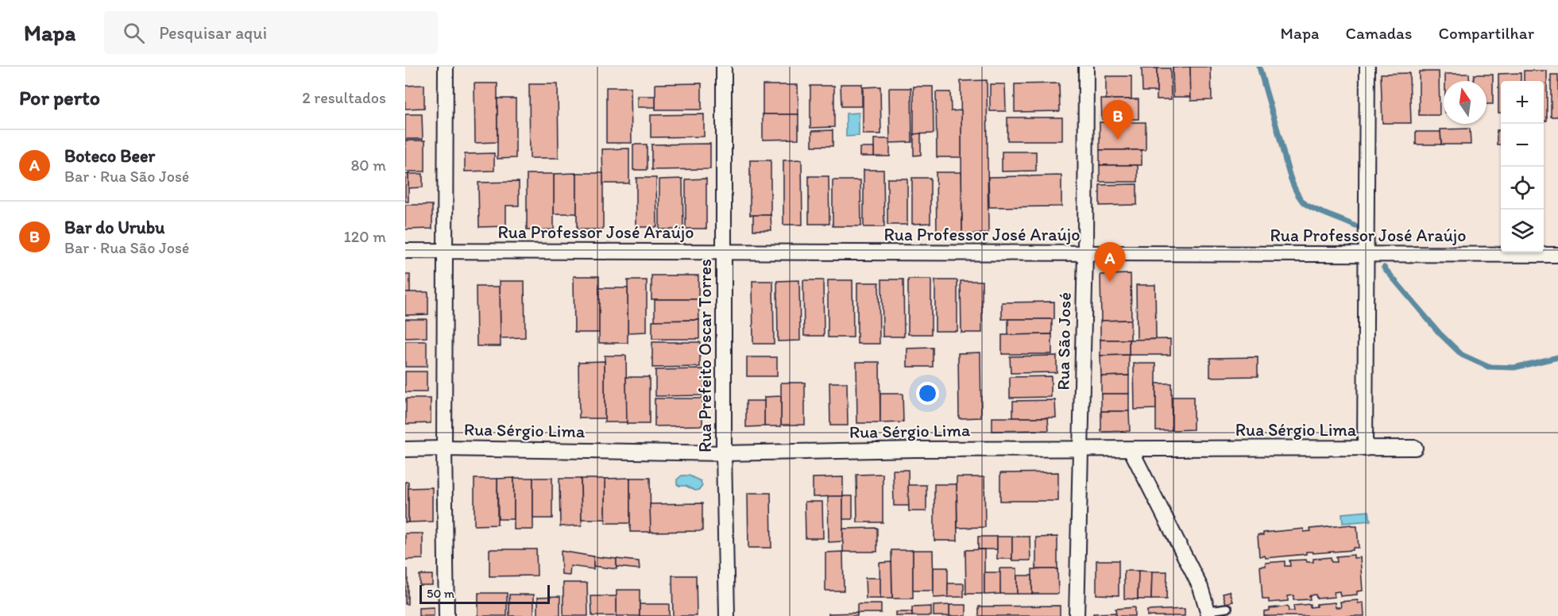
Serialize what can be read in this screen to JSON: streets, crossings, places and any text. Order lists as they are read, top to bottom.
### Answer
{
  "streets": {
    "street": [
      "Rua Professor José Araújo",
      "Rua São José",
      "Rua Prefeito Oscar Torres",
      "Rua Sérgio Lima"
    ]
  },
  "crossings": [
    ["Rua Professor José Araújo", "Rua São José"],
    ["Rua Professor José Araújo", "Rua Prefeito Oscar Torres"],
    ["Rua São José", "Rua Sérgio Lima"],
    ["Rua Prefeito Oscar Torres", "Rua Sérgio Lima"]
  ],
  "scale_bar": "50 m",
  "north": "top",
  "page": {
    "header": "Mapa",
    "search": "Pesquisar aqui",
    "nav": ["Mapa", "Camadas", "Compartilhar"],
    "heading": ["Por perto", "2 resultados"],
    "map_buttons": ["+", "−"],
    "pins": ["B", "A"],
    "list": [
      {
        "mark": "A",
        "name": "Boteco Beer",
        "note": "Bar · Rua São José",
        "value": "80 m"
      },
      {
        "mark": "B",
        "name": "Bar do Urubu",
        "note": "Bar · Rua São José",
        "value": "120 m"
      }
    ],
    "scale": "50 m"
  }
}
